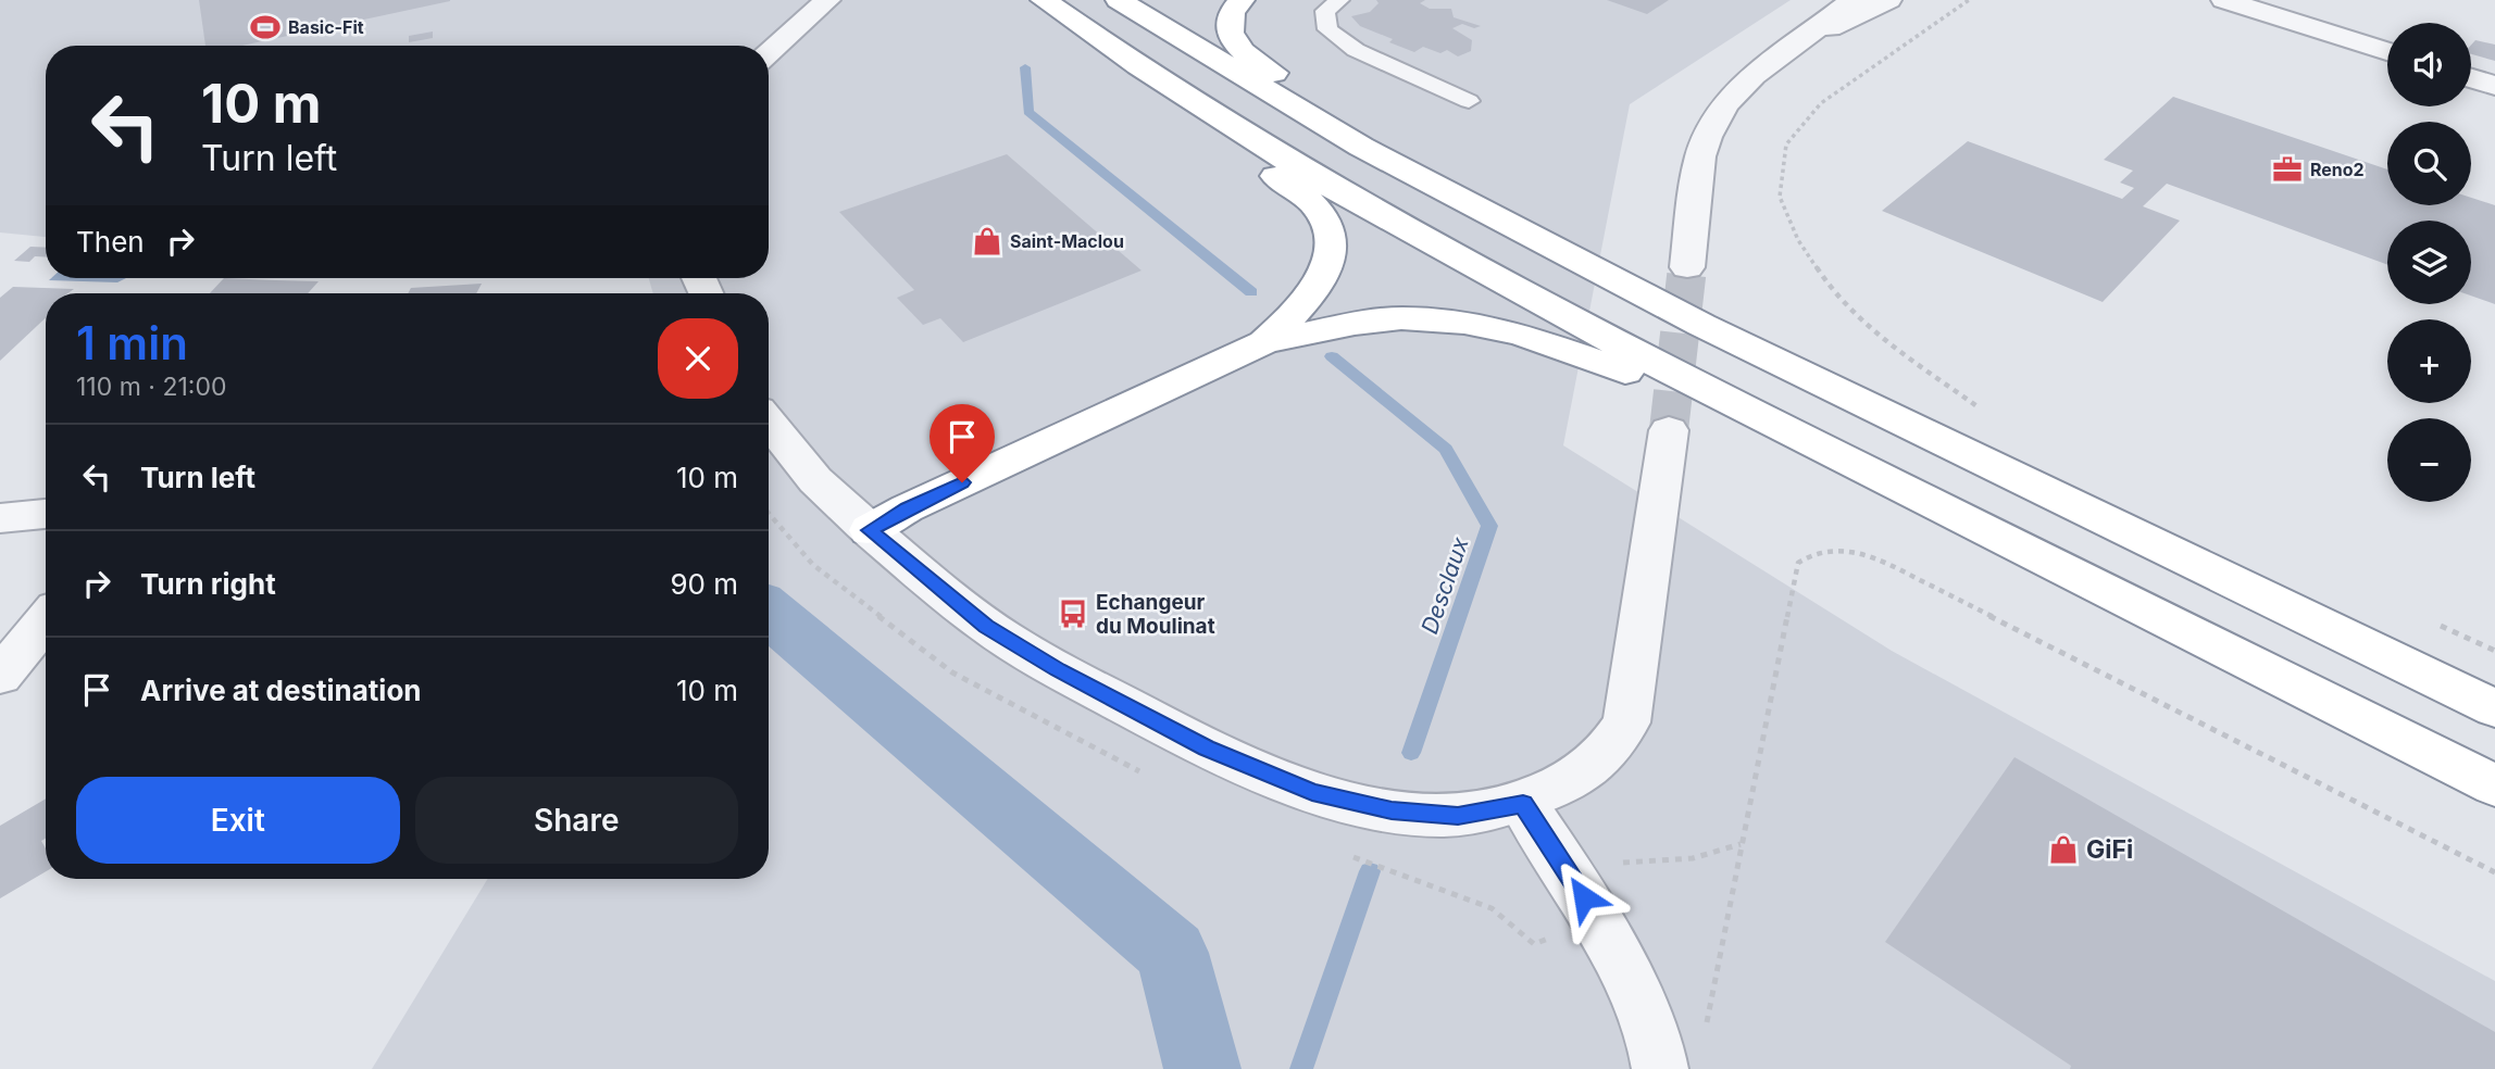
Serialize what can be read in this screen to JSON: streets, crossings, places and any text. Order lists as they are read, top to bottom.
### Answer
{
  "water": ["Desclaux"],
  "places": {
    "sports": ["Basic-Fit"],
    "office": ["Reno2"],
    "shop": ["Saint-Maclou", "GiFi"],
    "bus stop": ["Echangeur du Moulinat"]
  },
  "page": {
    "map_buttons": ["+", "−"],
    "turn": ["10 m", "Turn left"],
    "then": "Then",
    "heading": ["1 min", "110 m · 21:00"],
    "list": [
      {
        "name": "Turn left",
        "value": "10 m"
      },
      {
        "name": "Turn right",
        "value": "90 m"
      },
      {
        "name": "Arrive at destination",
        "value": "10 m"
      }
    ],
    "buttons": ["Exit", "Share"]
  }
}
